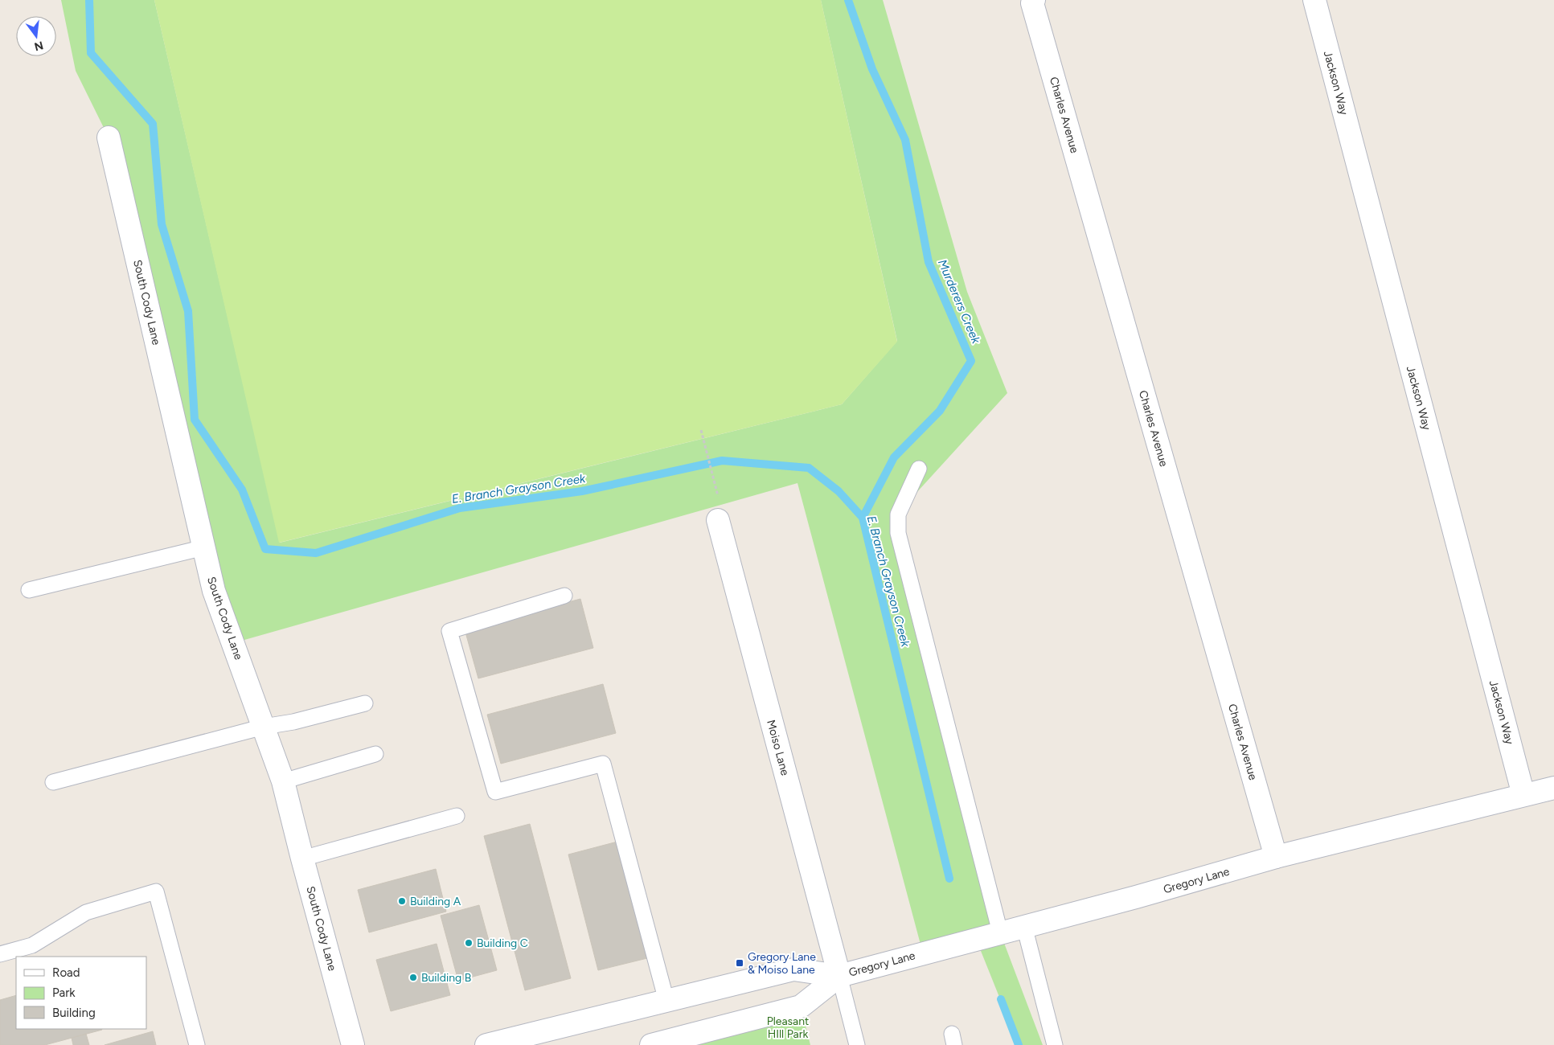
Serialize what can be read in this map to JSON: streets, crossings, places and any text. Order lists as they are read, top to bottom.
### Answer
{
  "streets": {
    "street": [
      "Jackson Way",
      "Charles Avenue",
      "South Cody Lane",
      "Moiso Lane",
      "Gregory Lane"
    ]
  },
  "crossings": [
    ["Jackson Way", "Gregory Lane"],
    ["Charles Avenue", "Gregory Lane"],
    ["Moiso Lane", "Gregory Lane"]
  ],
  "water": ["Murderers Creek", "E. Branch Grayson Creek"],
  "parks": ["Pleasant HIll Park"],
  "places": {
    "other": ["Building A", "Building C", "Building B"],
    "transit": ["Gregory Lane & Moiso Lane"]
  },
  "legend": ["Road", "Park", "Building"],
  "north": "bottom"
}
